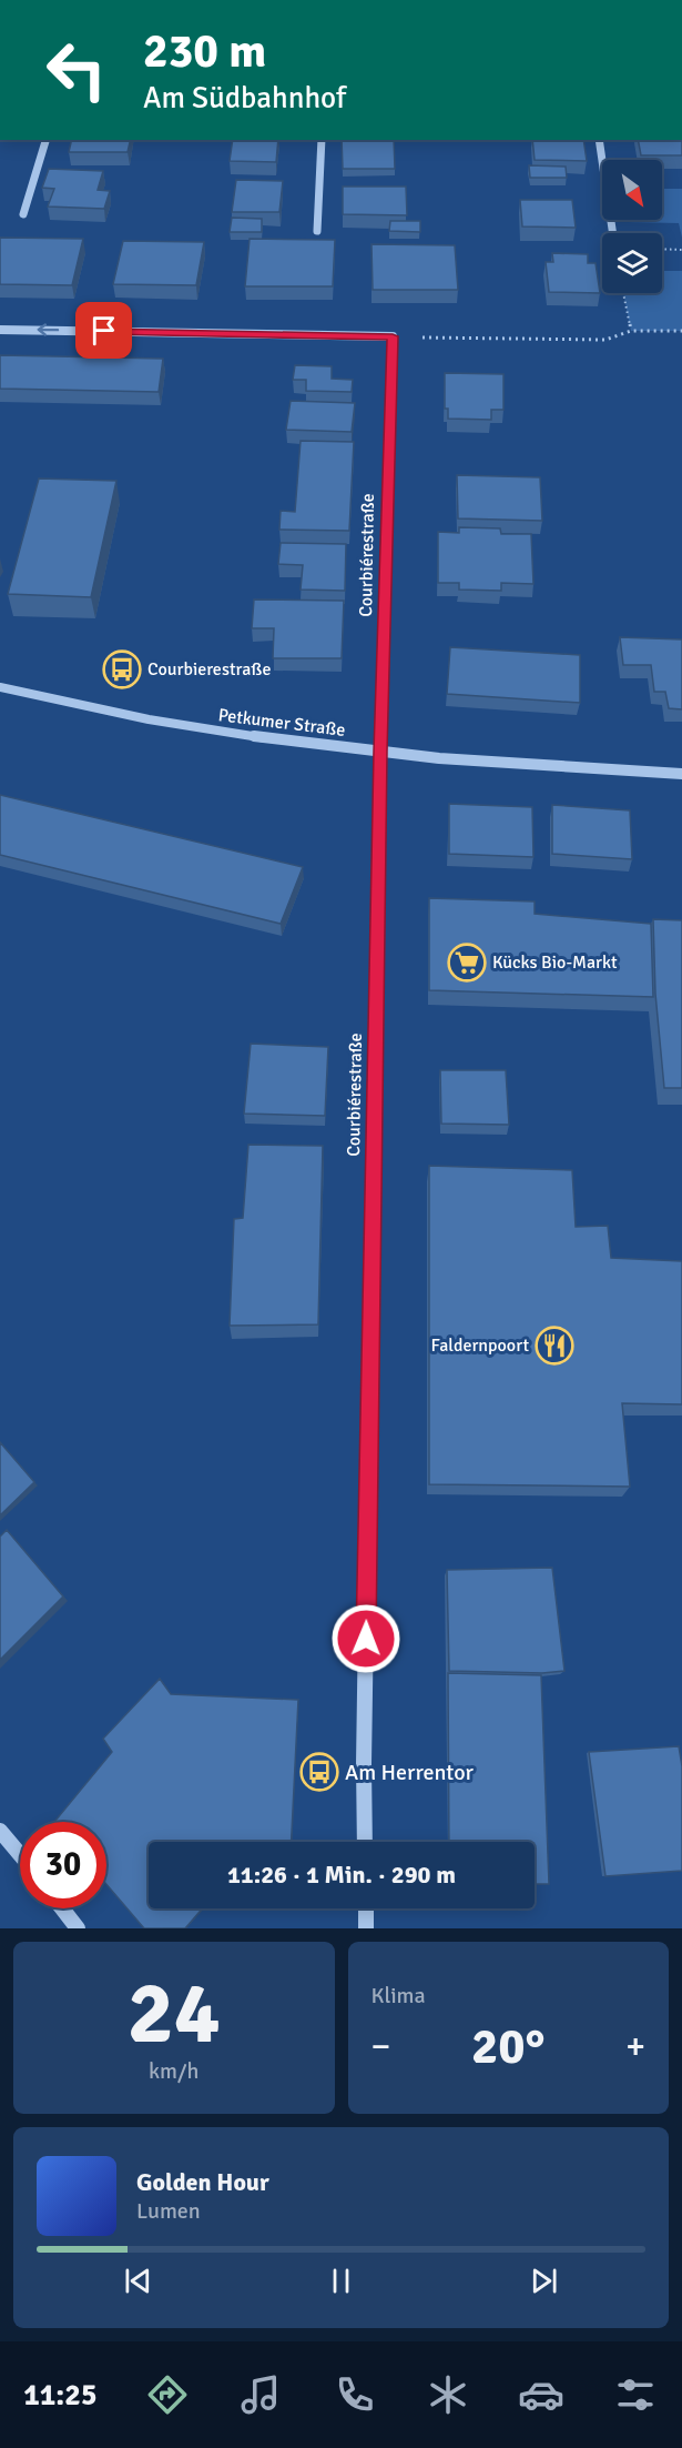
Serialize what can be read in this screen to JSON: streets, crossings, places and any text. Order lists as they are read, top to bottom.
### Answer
{
  "streets": {
    "street": ["Courbiérestraße", "Petkumer Straße"]
  },
  "crossings": [
    ["Courbiérestraße", "Petkumer Straße"]
  ],
  "places": {
    "bus stop": ["Courbierestraße", "Am Herrentor"],
    "supermarket": ["Kücks Bio-Markt"],
    "restaurant": ["Faldernpoort"]
  },
  "north": "bottom right",
  "page": {
    "turn": ["230 m", "Am Südbahnhof"],
    "limit": "30",
    "trip": "11:26 · 1 Min. · 290 m",
    "tile": [
      ["24", "km/h"],
      "Klima"
    ],
    "heat": ["−", "20°", "+"],
    "song": ["Golden Hour", "Lumen"],
    "tabs": "11:25"
  }
}
